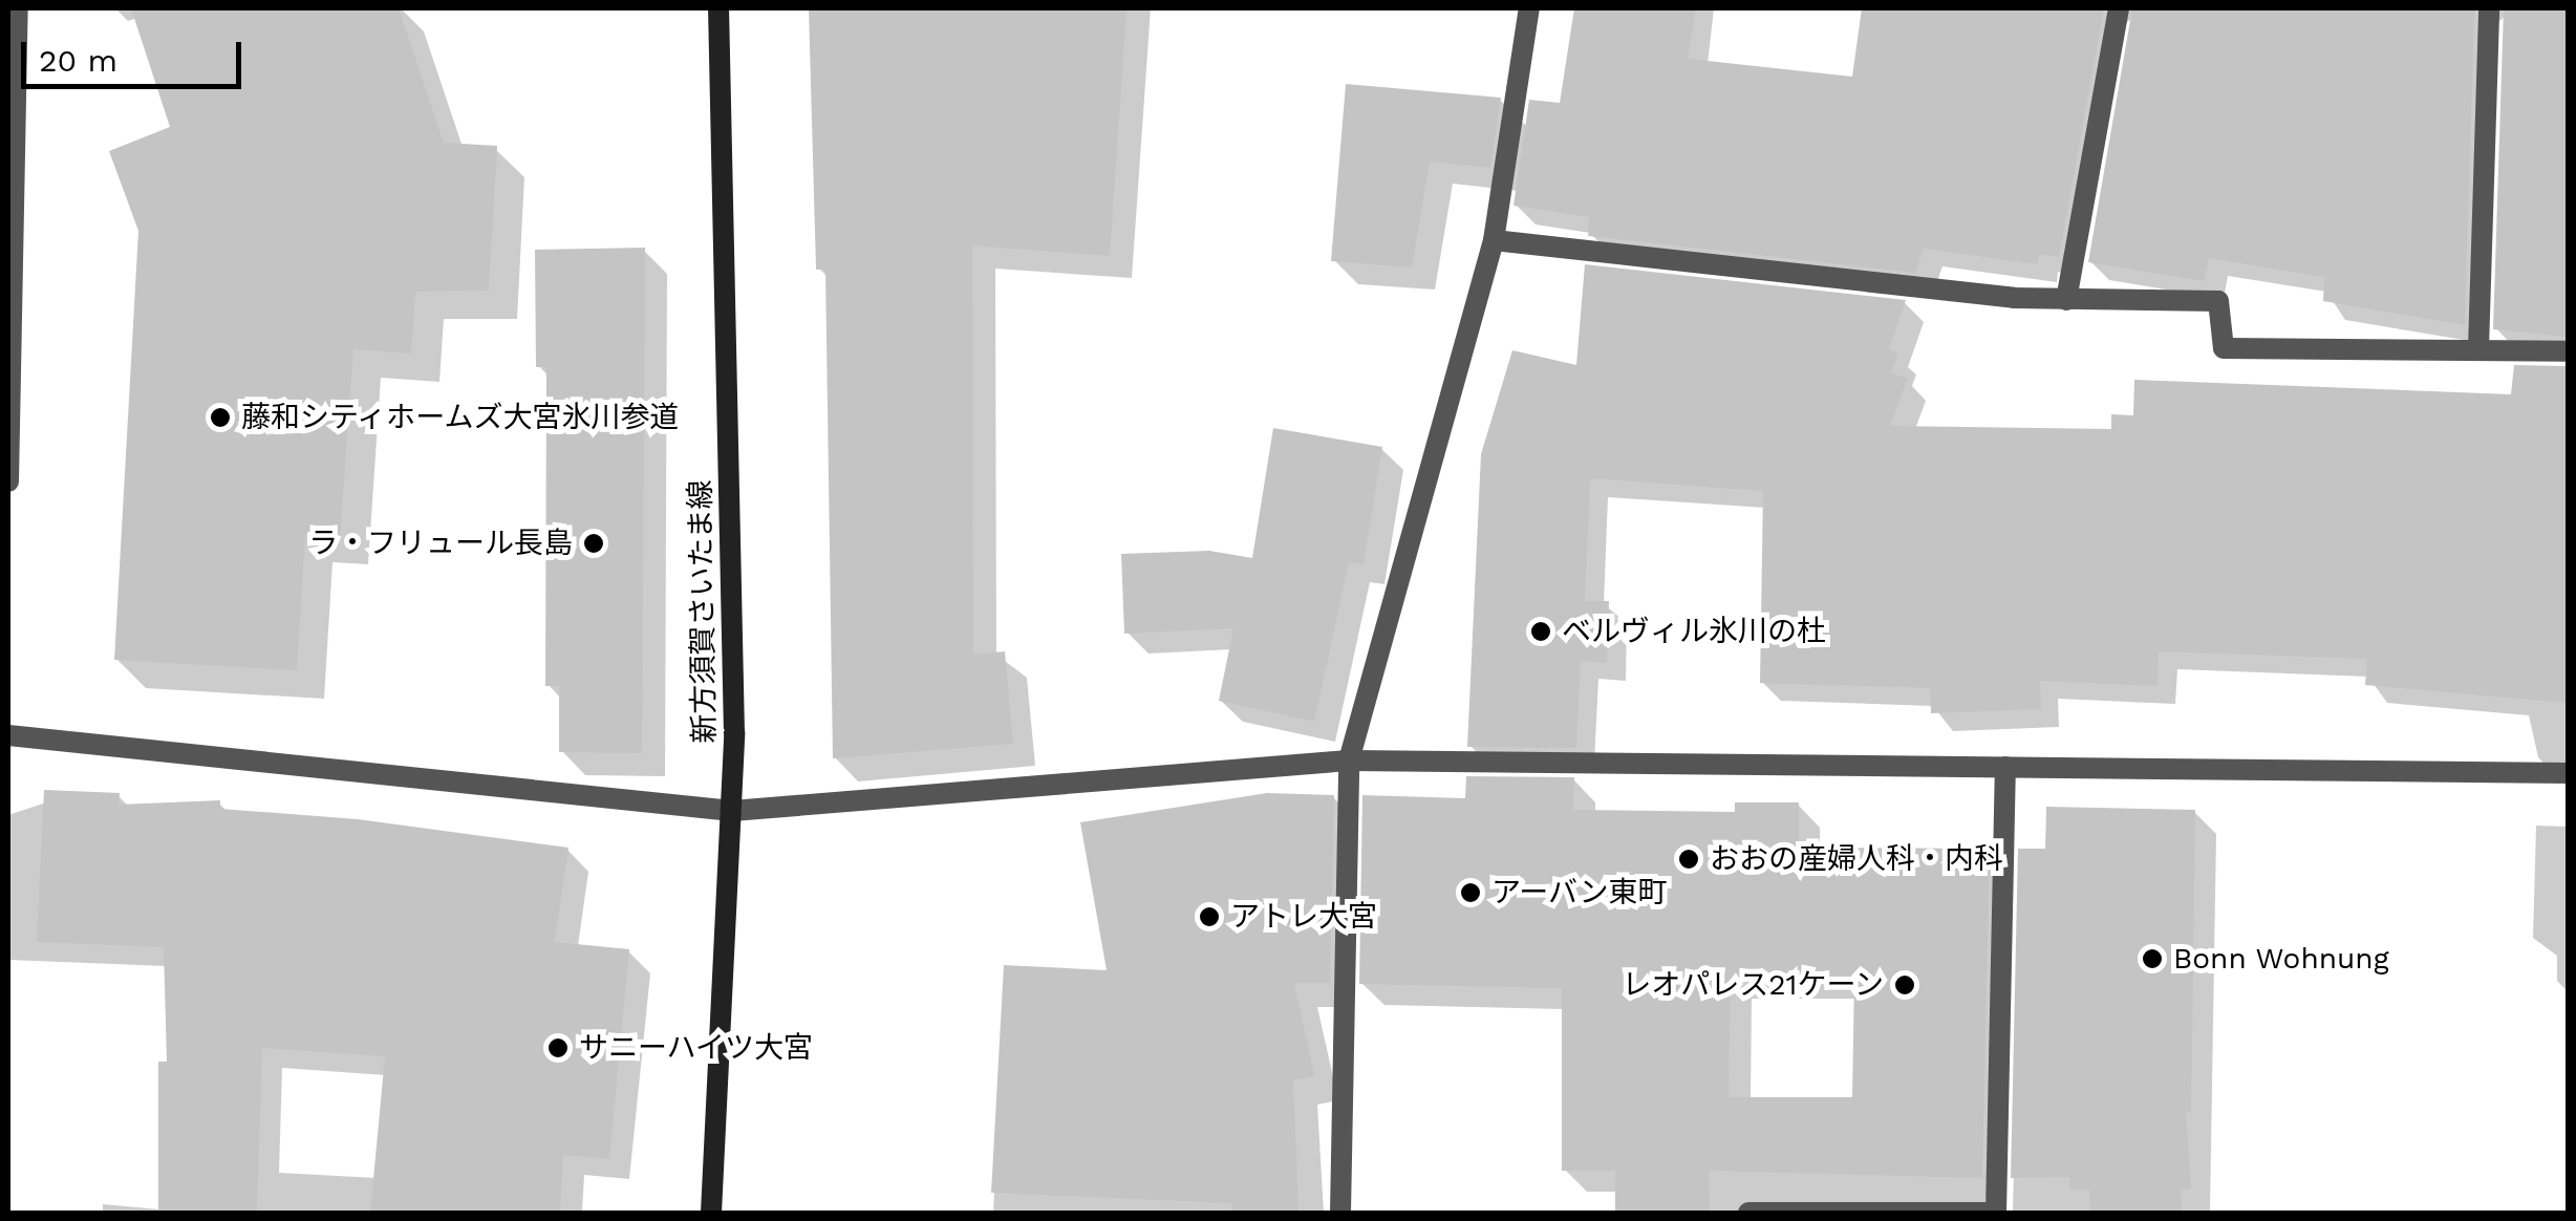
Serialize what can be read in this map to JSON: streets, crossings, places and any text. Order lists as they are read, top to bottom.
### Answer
{
  "streets": {
    "main road": ["新方須賀さいたま線"]
  },
  "places": [
    "藤和シティホームズ大宮氷川参道",
    "ラ・フリュール長島",
    "ベルヴィル氷川の杜",
    "おおの産婦人科・内科",
    "アーバン東町",
    "アトレ大宮",
    "Bonn Wohnung",
    "レオパレス21ケーン",
    "サニーハイツ大宮"
  ],
  "scale_bar": "20 m"
}
